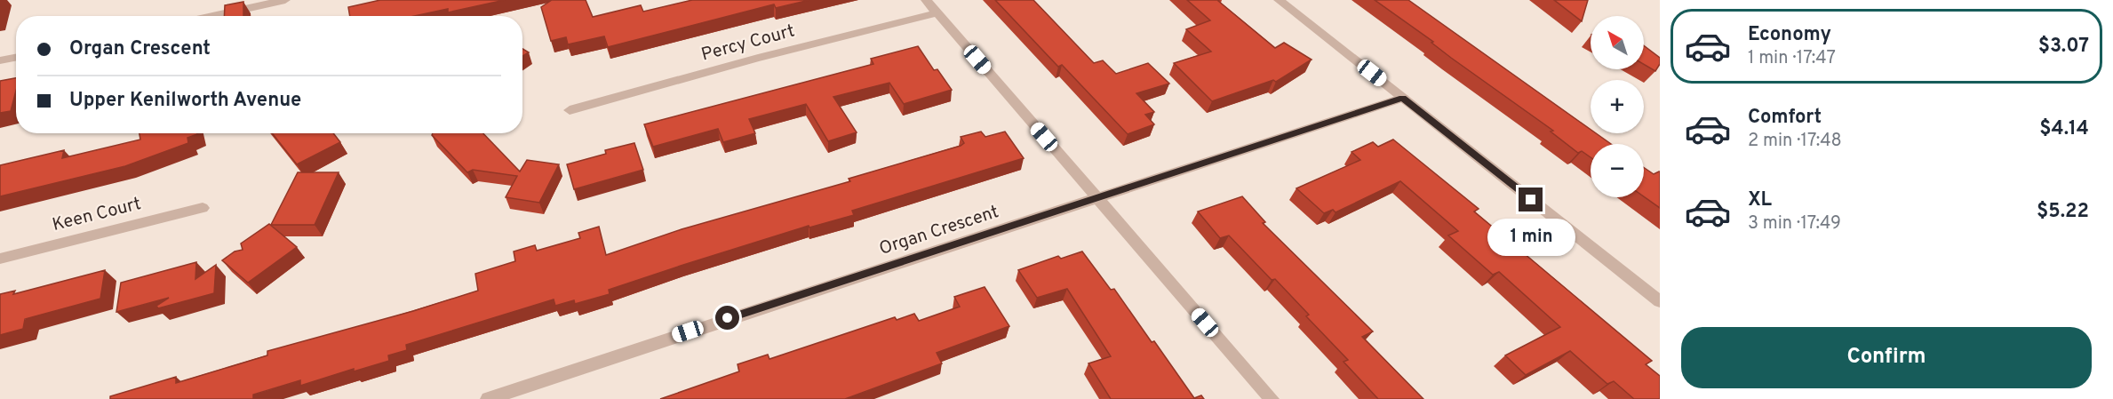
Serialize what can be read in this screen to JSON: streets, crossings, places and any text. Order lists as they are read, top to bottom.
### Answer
{
  "streets": {
    "street": ["Percy Court", "Keen Court", "Organ Crescent"]
  },
  "north": "top left",
  "page": {
    "list": [
      {
        "name": "Economy",
        "note": "1 min · 17:47",
        "value": "$3.07"
      },
      {
        "name": "Comfort",
        "note": "2 min · 17:48",
        "value": "$4.14"
      },
      {
        "name": "XL",
        "note": "3 min · 17:49",
        "value": "$5.22"
      }
    ],
    "map_buttons": ["+", "−"],
    "banner": ["Organ Crescent", "Upper Kenilworth Avenue"],
    "bubble": "1 min",
    "buttons": "Confirm"
  }
}
